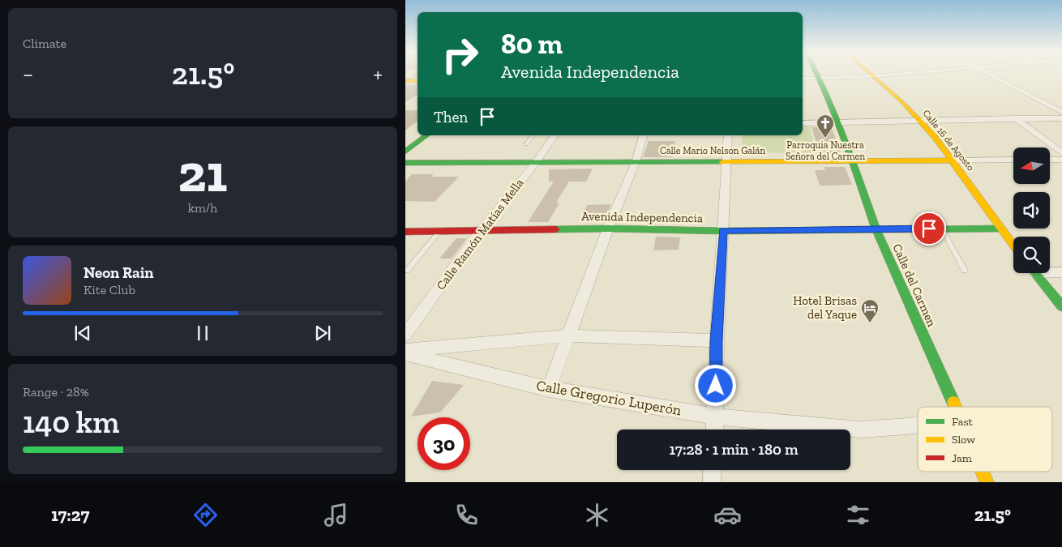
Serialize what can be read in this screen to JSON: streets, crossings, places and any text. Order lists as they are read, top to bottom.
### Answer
{
  "streets": {
    "street": [
      "Calle 16 de Agosto",
      "Calle Mario Nelson Galán",
      "Avenida Independencia",
      "Calle Ramón Matías Mella",
      "Calle del Carmen",
      "Calle Gregorio Luperón"
    ]
  },
  "crossings": [
    ["Calle 16 de Agosto", "Calle Mario Nelson Galán"],
    ["Calle 16 de Agosto", "Avenida Independencia"],
    ["Calle Mario Nelson Galán", "Calle Ramón Matías Mella"],
    ["Calle Mario Nelson Galán", "Calle del Carmen"],
    ["Avenida Independencia", "Calle Ramón Matías Mella"],
    ["Avenida Independencia", "Calle del Carmen"]
  ],
  "places": {
    "church": ["Parroquia Nuestra Señora del Carmen"],
    "hotel": ["Hotel Brisas del Yaque"]
  },
  "legend": ["Fast", "Slow", "Jam"],
  "north": "left",
  "page": {
    "tile": [
      "Climate",
      ["21", "km/h"],
      ["Range · 28%", "140 km"]
    ],
    "turn": ["80 m", "Avenida Independencia"],
    "heat": ["−", "21.5°", "+"],
    "then": "Then",
    "song": ["Neon Rain", "Kite Club"],
    "limit": "30",
    "trip": "17:28 · 1 min · 180 m",
    "tabs": ["17:27", "21.5°"]
  }
}
